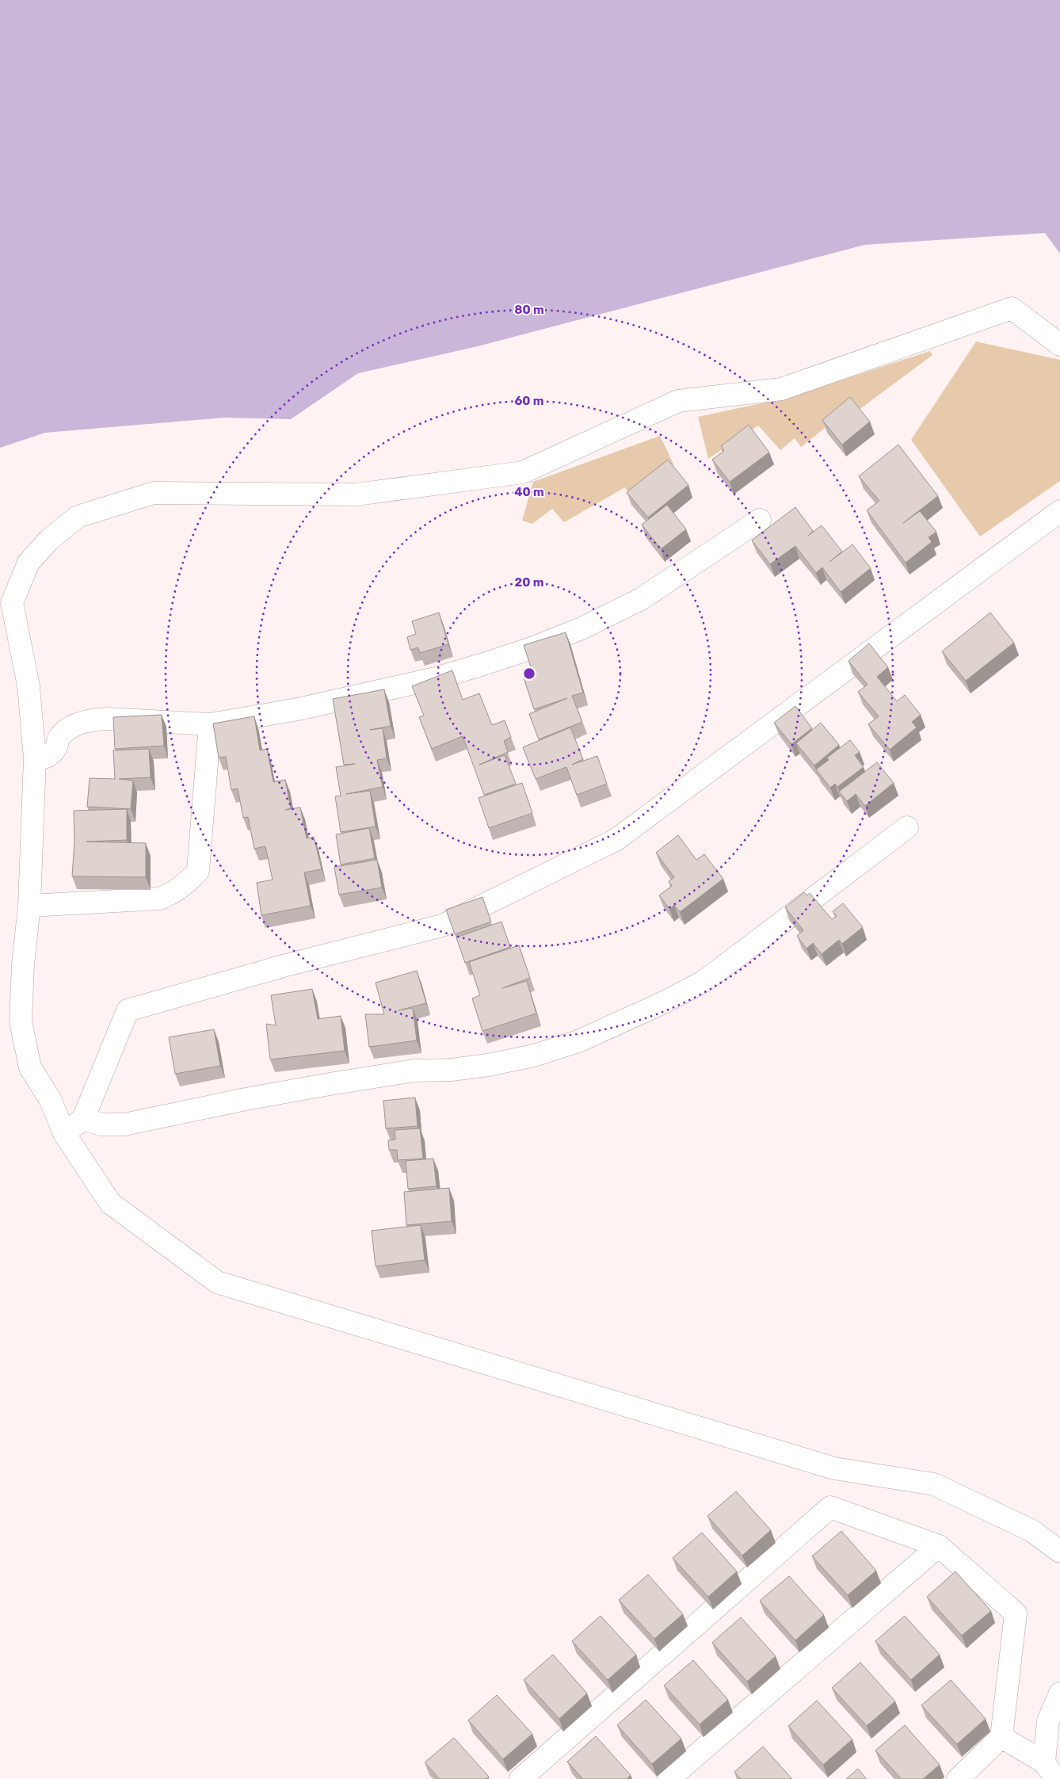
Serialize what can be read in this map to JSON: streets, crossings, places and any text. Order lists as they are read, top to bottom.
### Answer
{
  "rings": [
    "80 m",
    "60 m",
    "40 m",
    "20 m"
  ]
}
